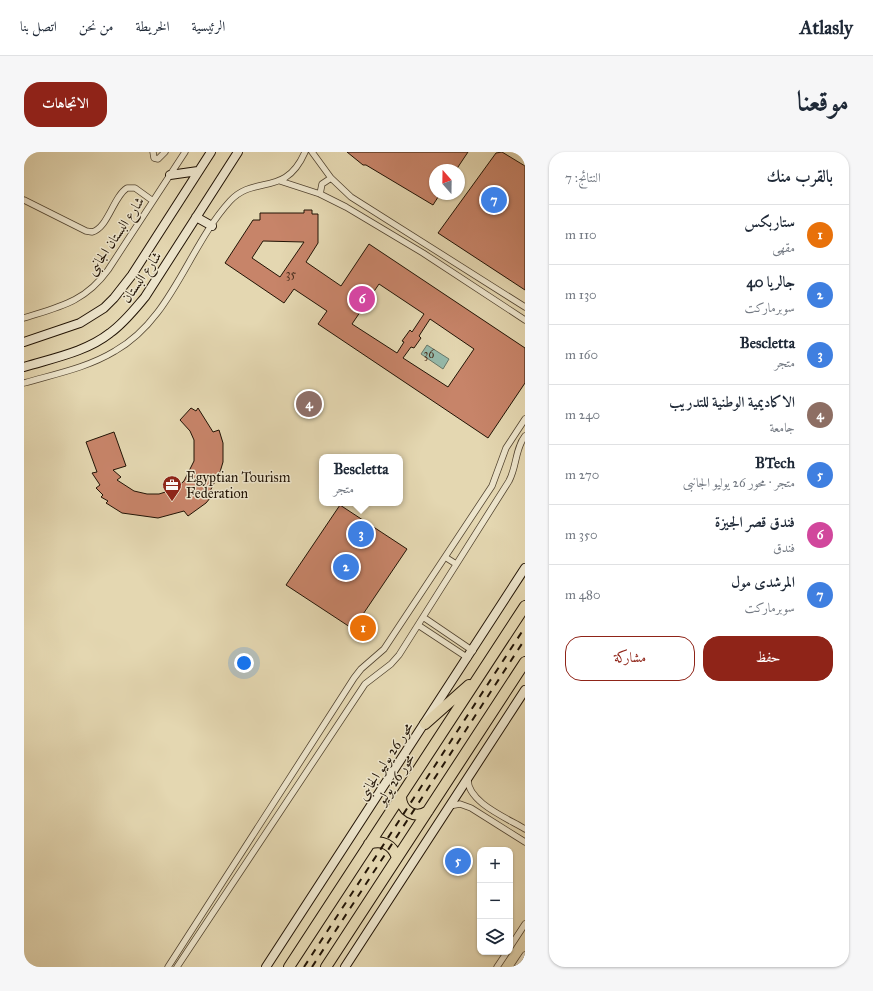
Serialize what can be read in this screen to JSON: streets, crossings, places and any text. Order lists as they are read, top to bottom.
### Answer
{
  "streets": {
    "highway": ["محور 26 يوليو"],
    "main road": ["شارع البستان", "محور 26 يوليو الجانبى"],
    "street": ["شارع البستان الجانبى"]
  },
  "places": {
    "office": ["Egyptian Tourism Federation"]
  },
  "house_numbers": ["35", "36"],
  "north": "top",
  "page": {
    "header": "Atlasly",
    "nav": [
      "الرئيسية",
      "الخريطة",
      "من نحن",
      "اتصل بنا"
    ],
    "title": "موقعنا",
    "buttons": [
      "الاتجاهات",
      ["حفظ", "مشاركة"]
    ],
    "heading": ["بالقرب منك", "النتائج: 7"],
    "pins": [
      "7",
      "6",
      "4",
      "3",
      "2",
      "1",
      "5"
    ],
    "list": [
      {
        "mark": "1",
        "name": "ستاربكس",
        "note": "مقهى",
        "value": "110 m"
      },
      {
        "mark": "2",
        "name": "جالريا 40",
        "note": "سوبرماركت",
        "value": "130 m"
      },
      {
        "mark": "3",
        "name": "Bescletta",
        "note": "متجر",
        "value": "160 m"
      },
      {
        "mark": "4",
        "name": "الاكاديمية الوطنية للتدريب",
        "note": "جامعة",
        "value": "240 m"
      },
      {
        "mark": "5",
        "name": "BTech",
        "note": "متجر · محور 26 يوليو الجانبى",
        "value": "270 m"
      },
      {
        "mark": "6",
        "name": "فندق قصر الجيزة",
        "note": "فندق",
        "value": "350 m"
      },
      {
        "mark": "7",
        "name": "المرشدى مول",
        "note": "سوبرماركت",
        "value": "480 m"
      }
    ],
    "popup": ["Bescletta", "متجر"],
    "map_buttons": ["+", "−"]
  }
}
